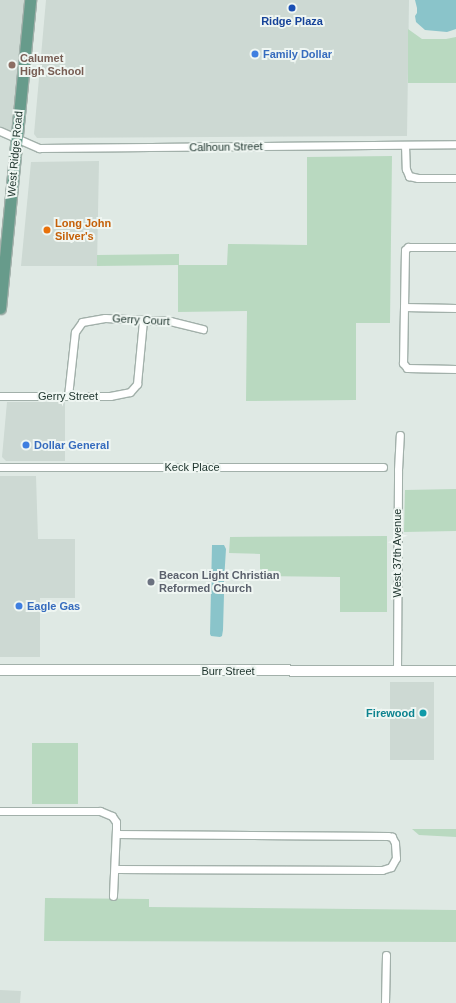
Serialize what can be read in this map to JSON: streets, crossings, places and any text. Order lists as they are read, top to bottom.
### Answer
{
  "streets": {
    "main road": ["West Ridge Road", "Burr Street"],
    "street": [
      "Calhoun Street",
      "Gerry Court",
      "Gerry Street",
      "Keck Place",
      "West 37th Avenue"
    ]
  },
  "crossings": [
    ["Calhoun Street", "West Ridge Road"],
    ["Gerry Court", "Gerry Street"],
    ["West 37th Avenue", "Burr Street"]
  ],
  "places": [
    "Ridge Plaza",
    "Family Dollar",
    "Calumet High School",
    "Long John Silver's",
    "Dollar General",
    "Beacon Light Christian Reformed Church",
    "Eagle Gas",
    "Firewood"
  ]
}
